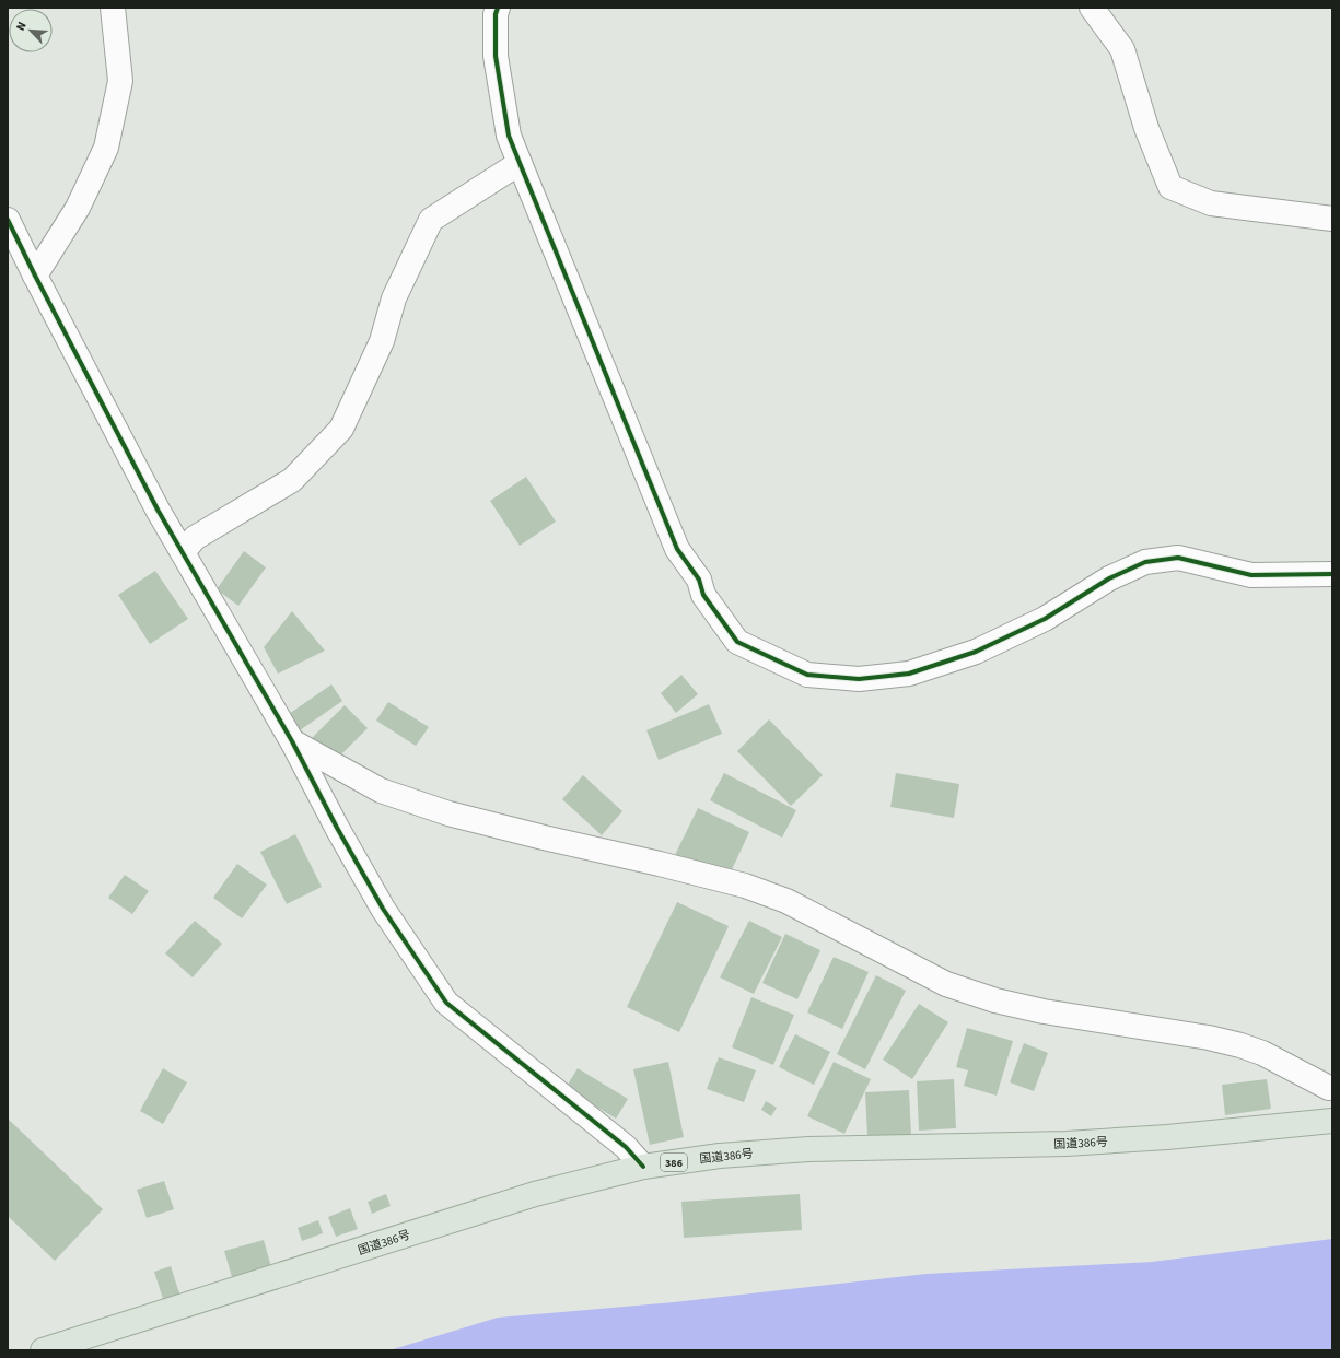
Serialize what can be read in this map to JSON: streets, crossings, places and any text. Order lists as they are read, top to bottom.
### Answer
{
  "streets": {
    "highway": ["国道386号", "386"]
  },
  "north": "top left"
}
